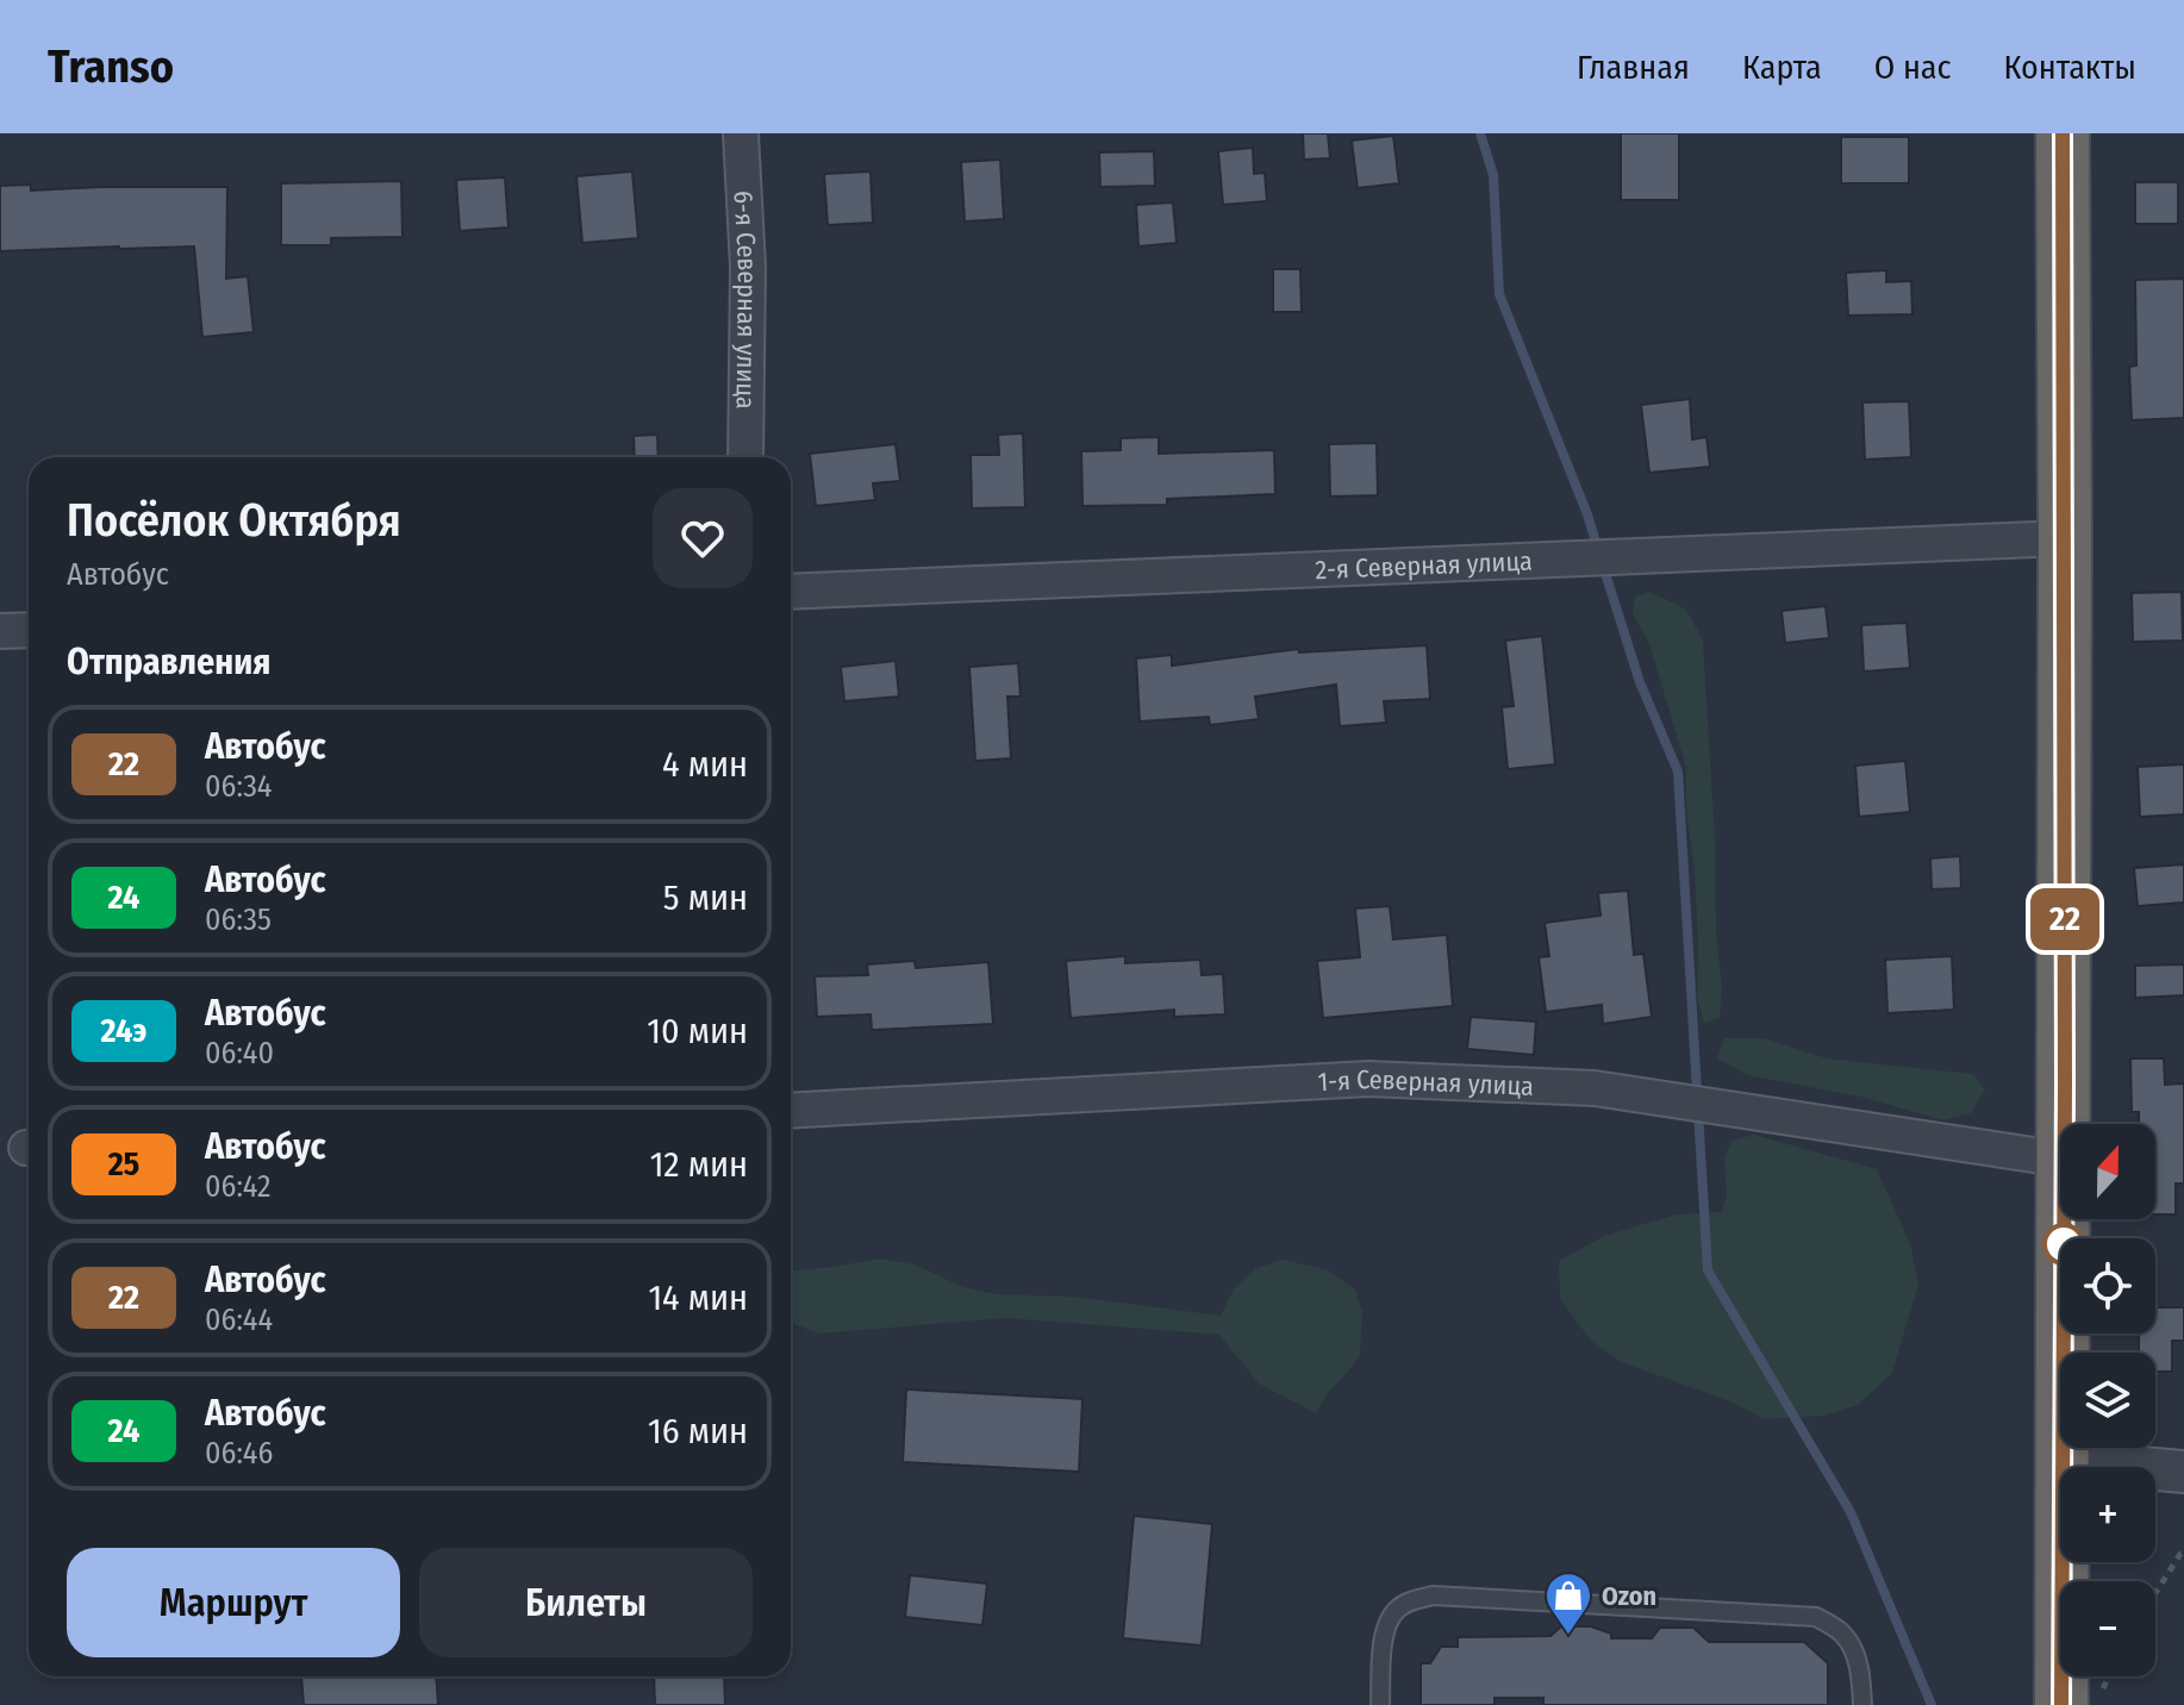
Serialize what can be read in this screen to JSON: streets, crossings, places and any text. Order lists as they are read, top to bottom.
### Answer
{
  "streets": {
    "street": ["6-я Северная улица", "2-я Северная улица", "1-я Северная улица"]
  },
  "places": {
    "shop": ["Ozon"]
  },
  "lines": ["bus line 22"],
  "north": "top",
  "page": {
    "header": "Transo",
    "nav": [
      "Главная",
      "Карта",
      "О нас",
      "Контакты"
    ],
    "on_map": "22",
    "heading": [
      ["Посёлок Октября", "Автобус"],
      "Отправления"
    ],
    "list": [
      {
        "mark": "22",
        "name": "Автобус",
        "note": "06:34",
        "value": "4 мин"
      },
      {
        "mark": "24",
        "name": "Автобус",
        "note": "06:35",
        "value": "5 мин"
      },
      {
        "mark": "24э",
        "name": "Автобус",
        "note": "06:40",
        "value": "10 мин"
      },
      {
        "mark": "25",
        "name": "Автобус",
        "note": "06:42",
        "value": "12 мин"
      },
      {
        "mark": "22",
        "name": "Автобус",
        "note": "06:44",
        "value": "14 мин"
      },
      {
        "mark": "24",
        "name": "Автобус",
        "note": "06:46",
        "value": "16 мин"
      }
    ],
    "map_buttons": ["+", "−"],
    "buttons": ["Маршрут", "Билеты"]
  }
}
